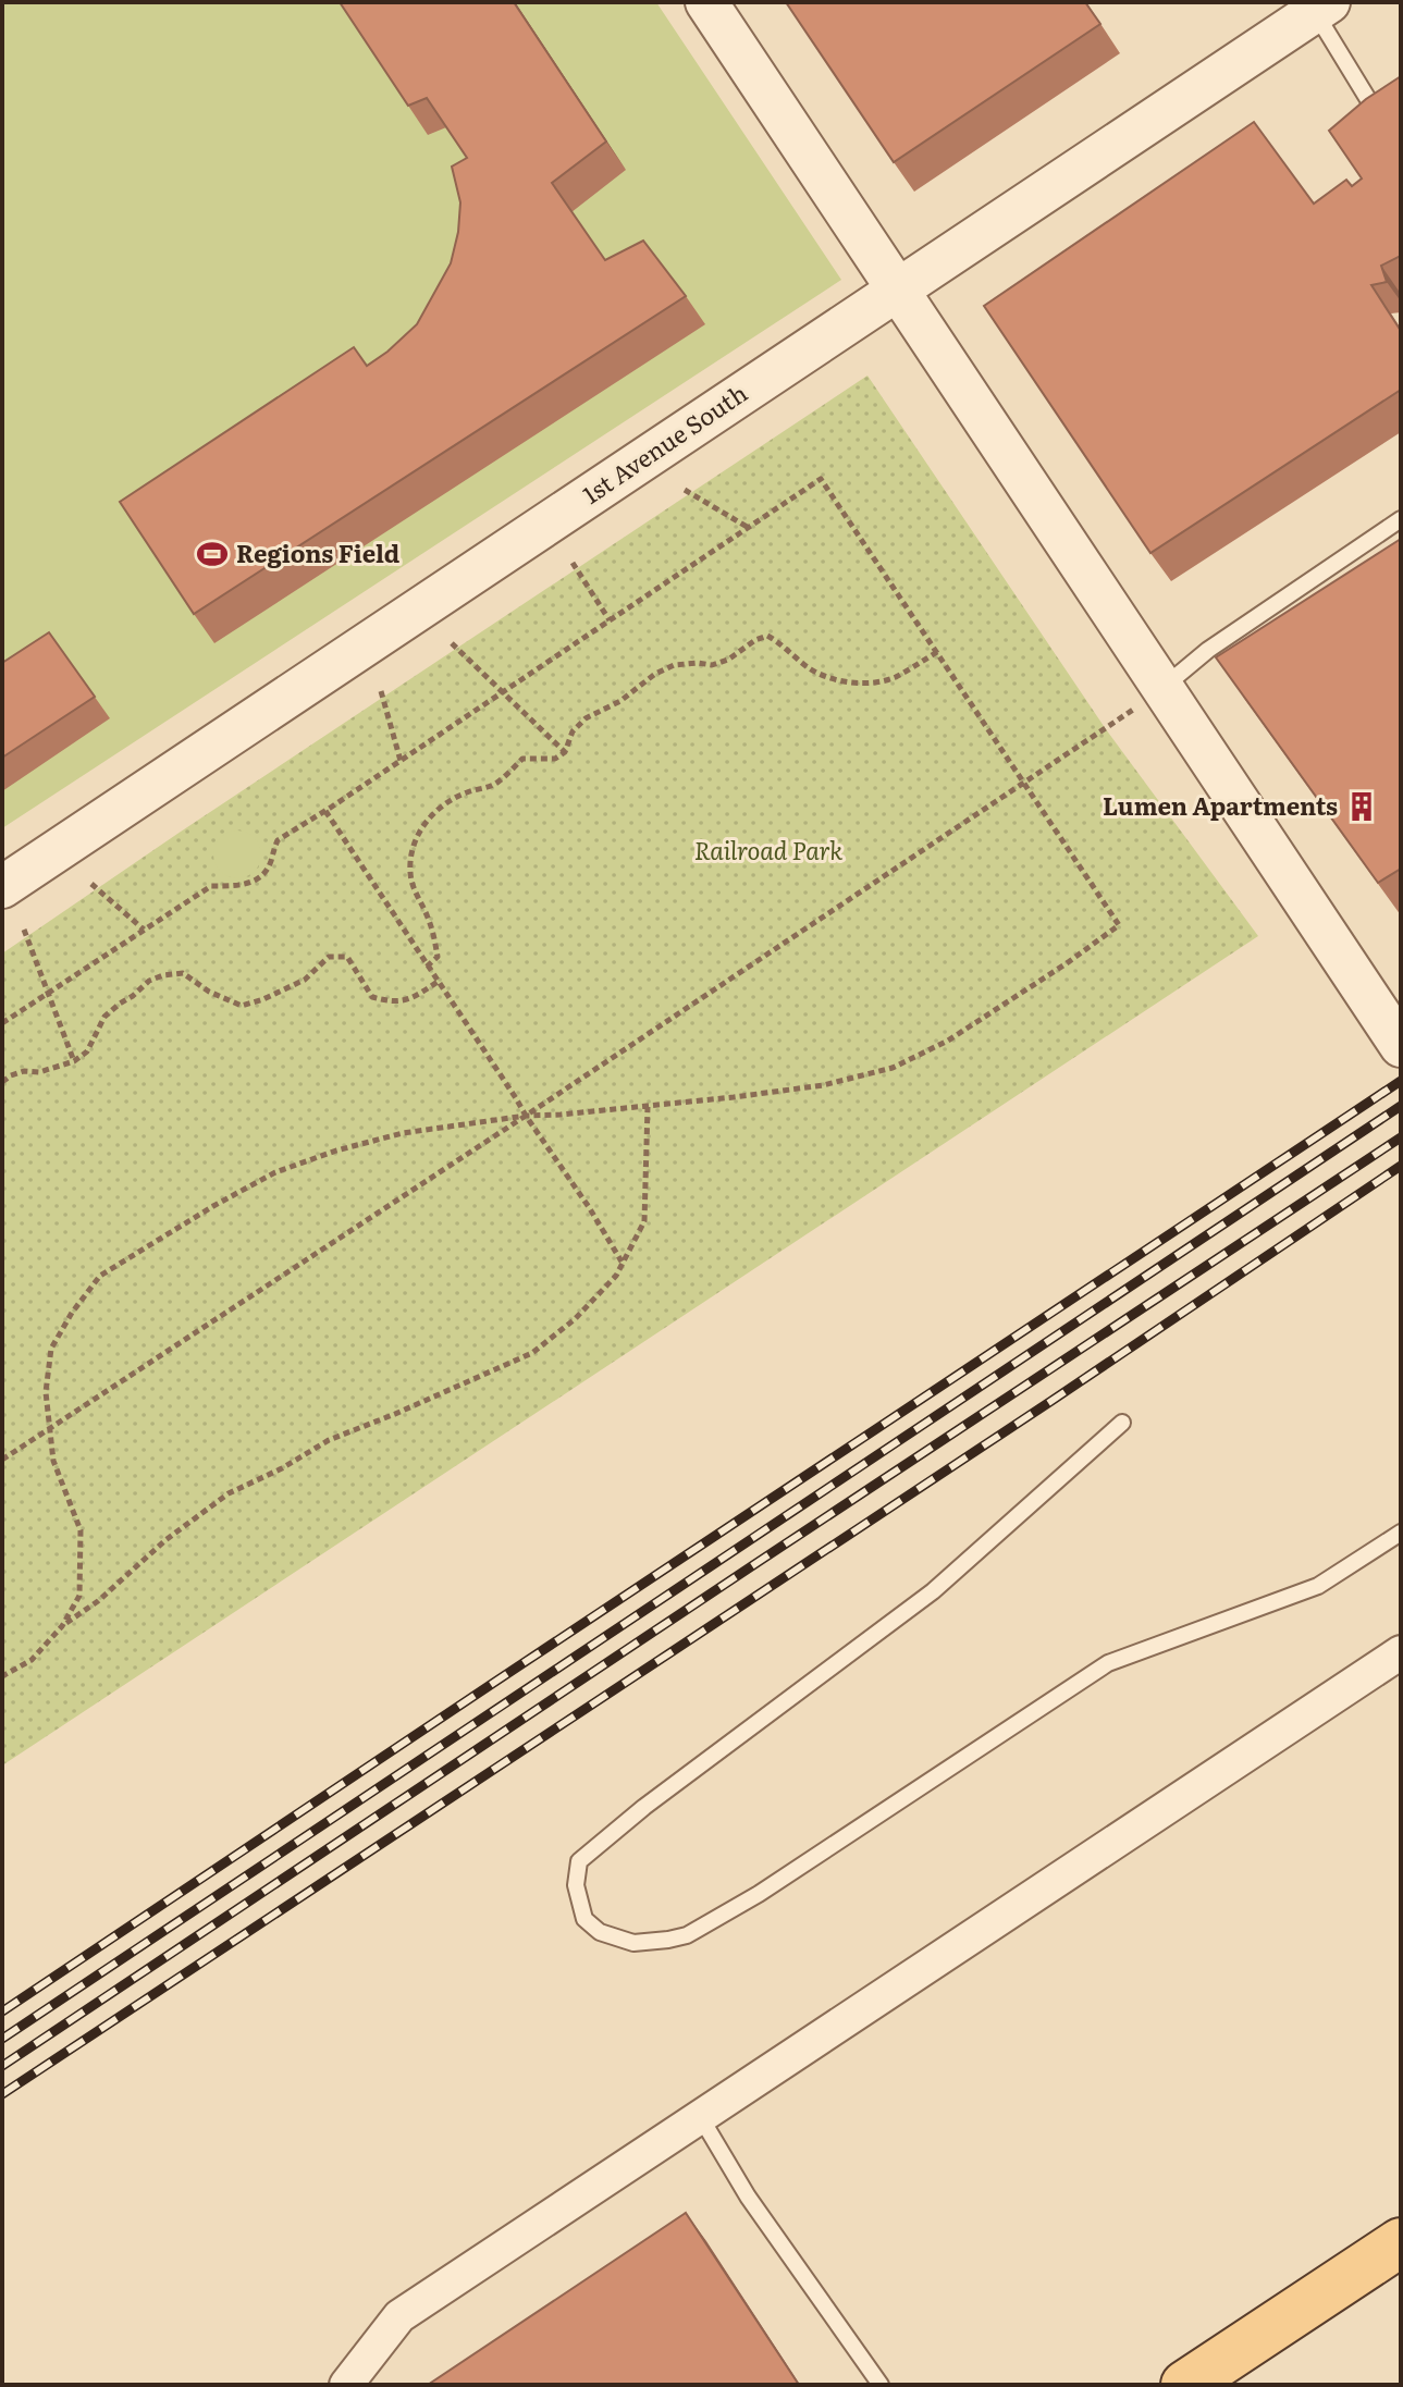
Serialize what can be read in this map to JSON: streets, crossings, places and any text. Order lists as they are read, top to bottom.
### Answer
{
  "streets": {
    "street": ["1st Avenue South"]
  },
  "parks": ["Railroad Park"],
  "places": {
    "sports": ["Regions Field"],
    "building": ["Lumen Apartments"]
  }
}
